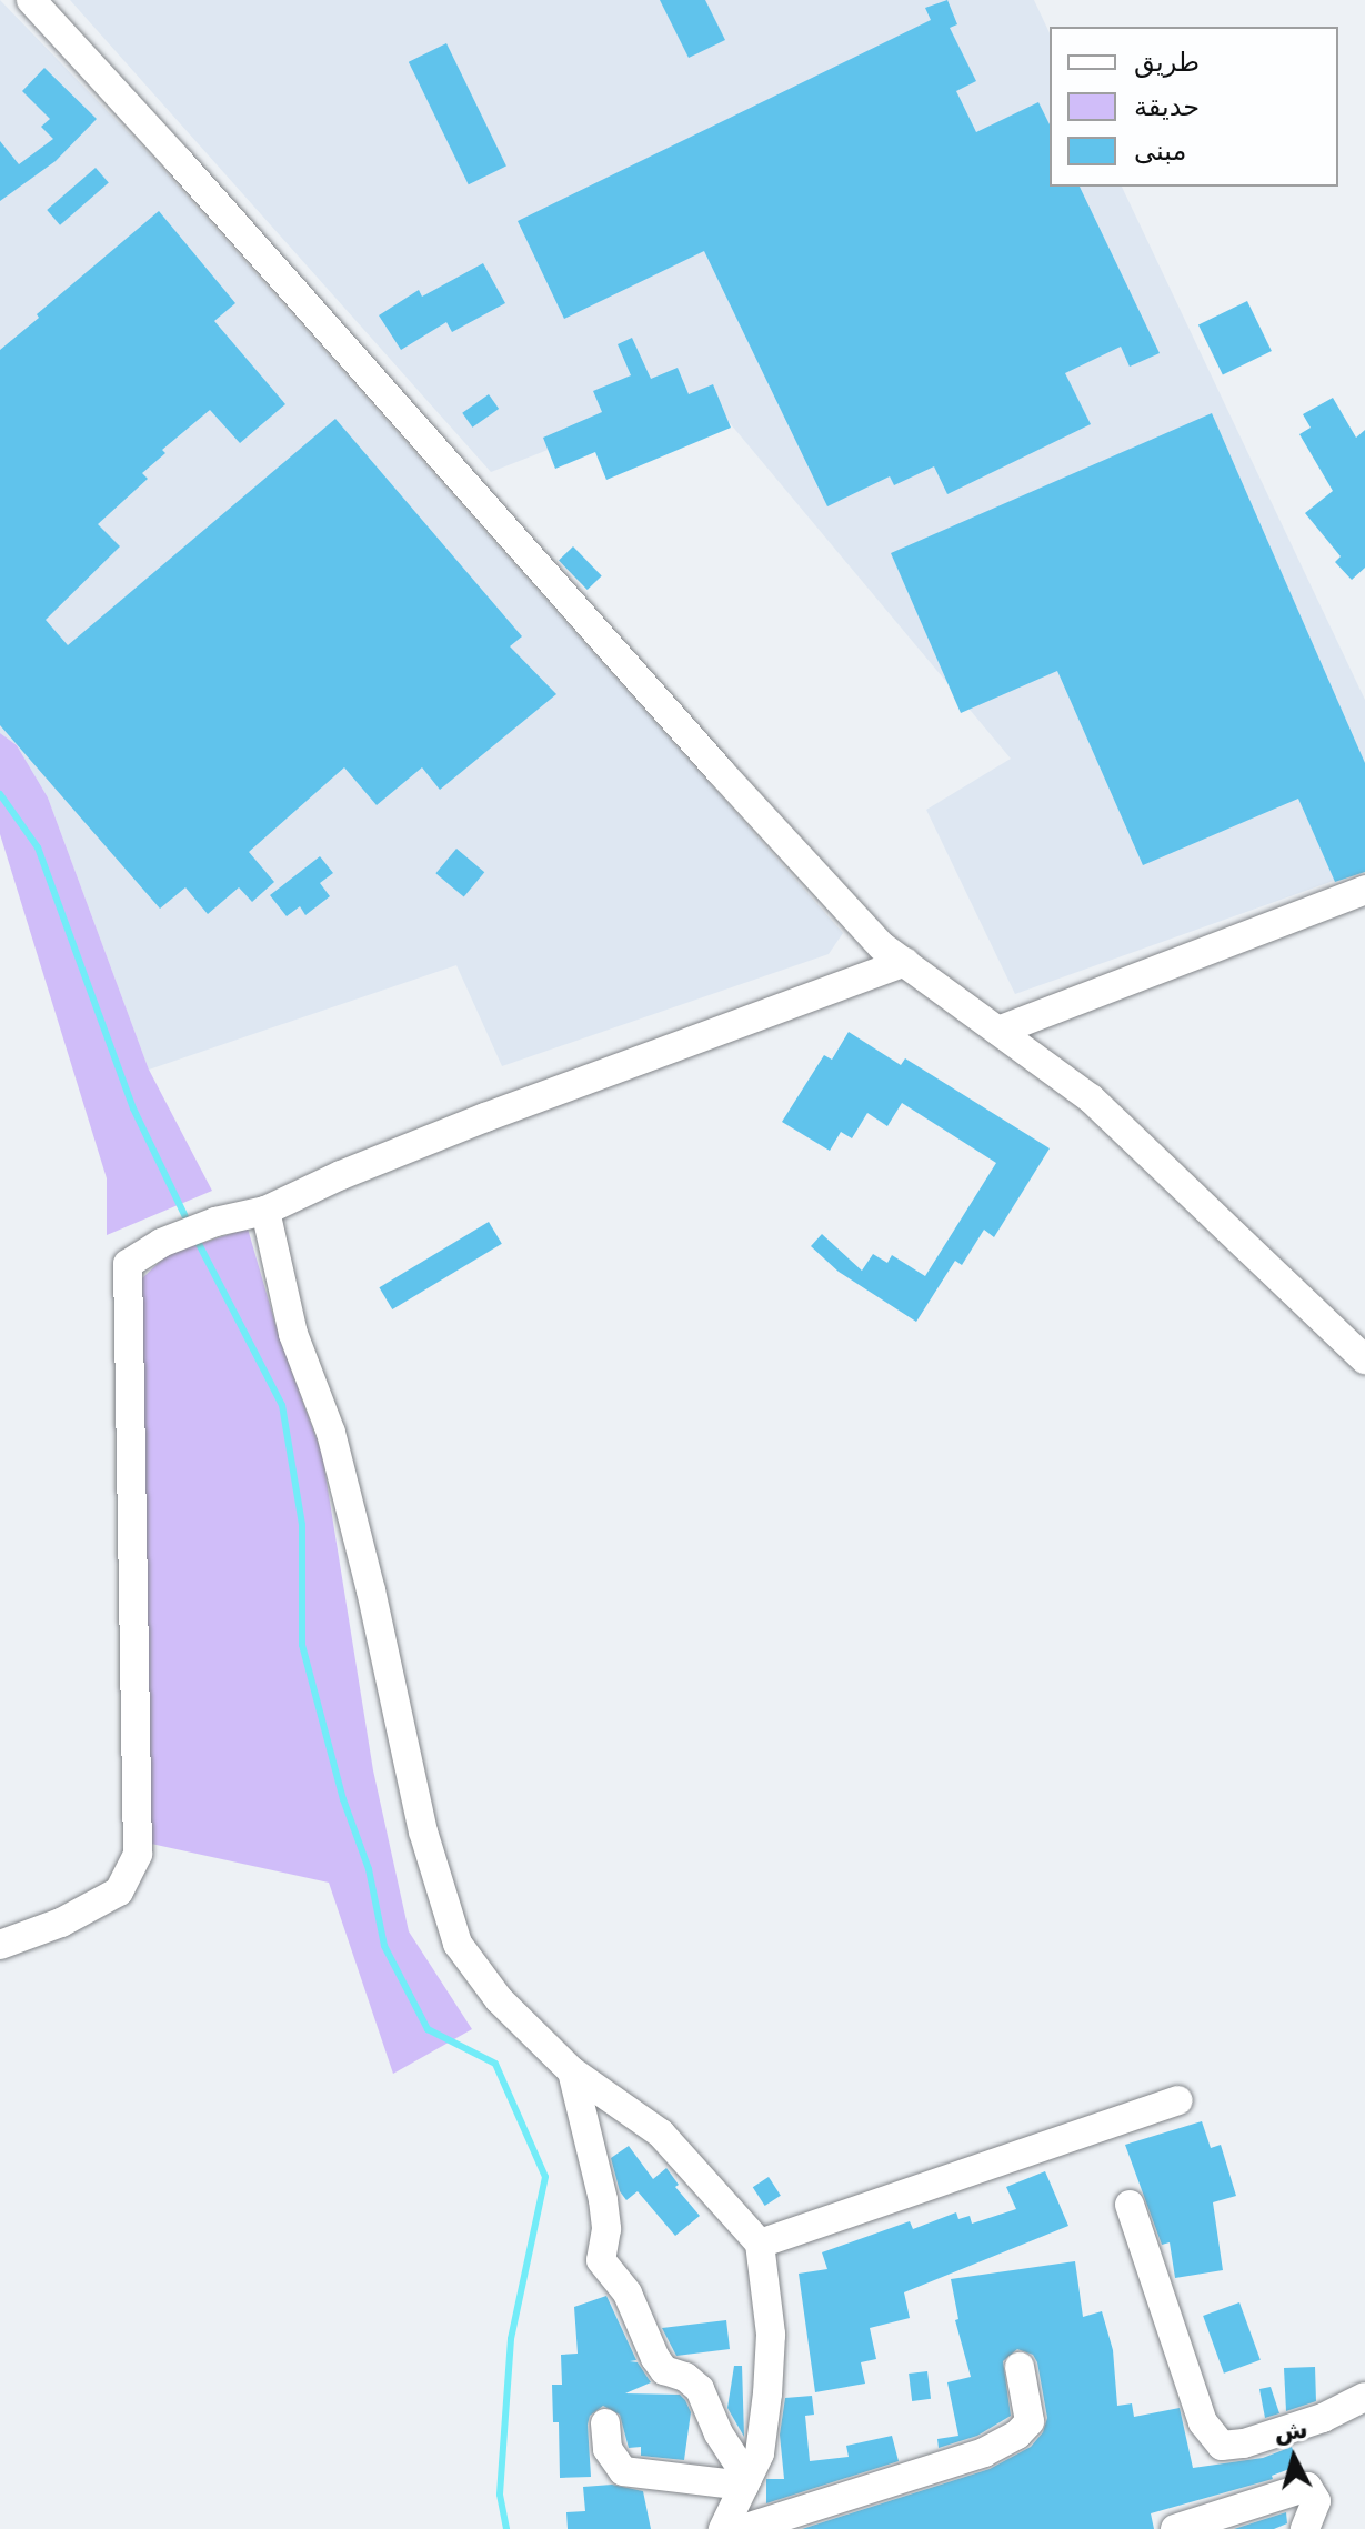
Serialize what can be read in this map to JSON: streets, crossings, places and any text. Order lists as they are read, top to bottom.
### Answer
{
  "legend": ["طريق", "حديقة", "مبنى"],
  "north": "top"
}
